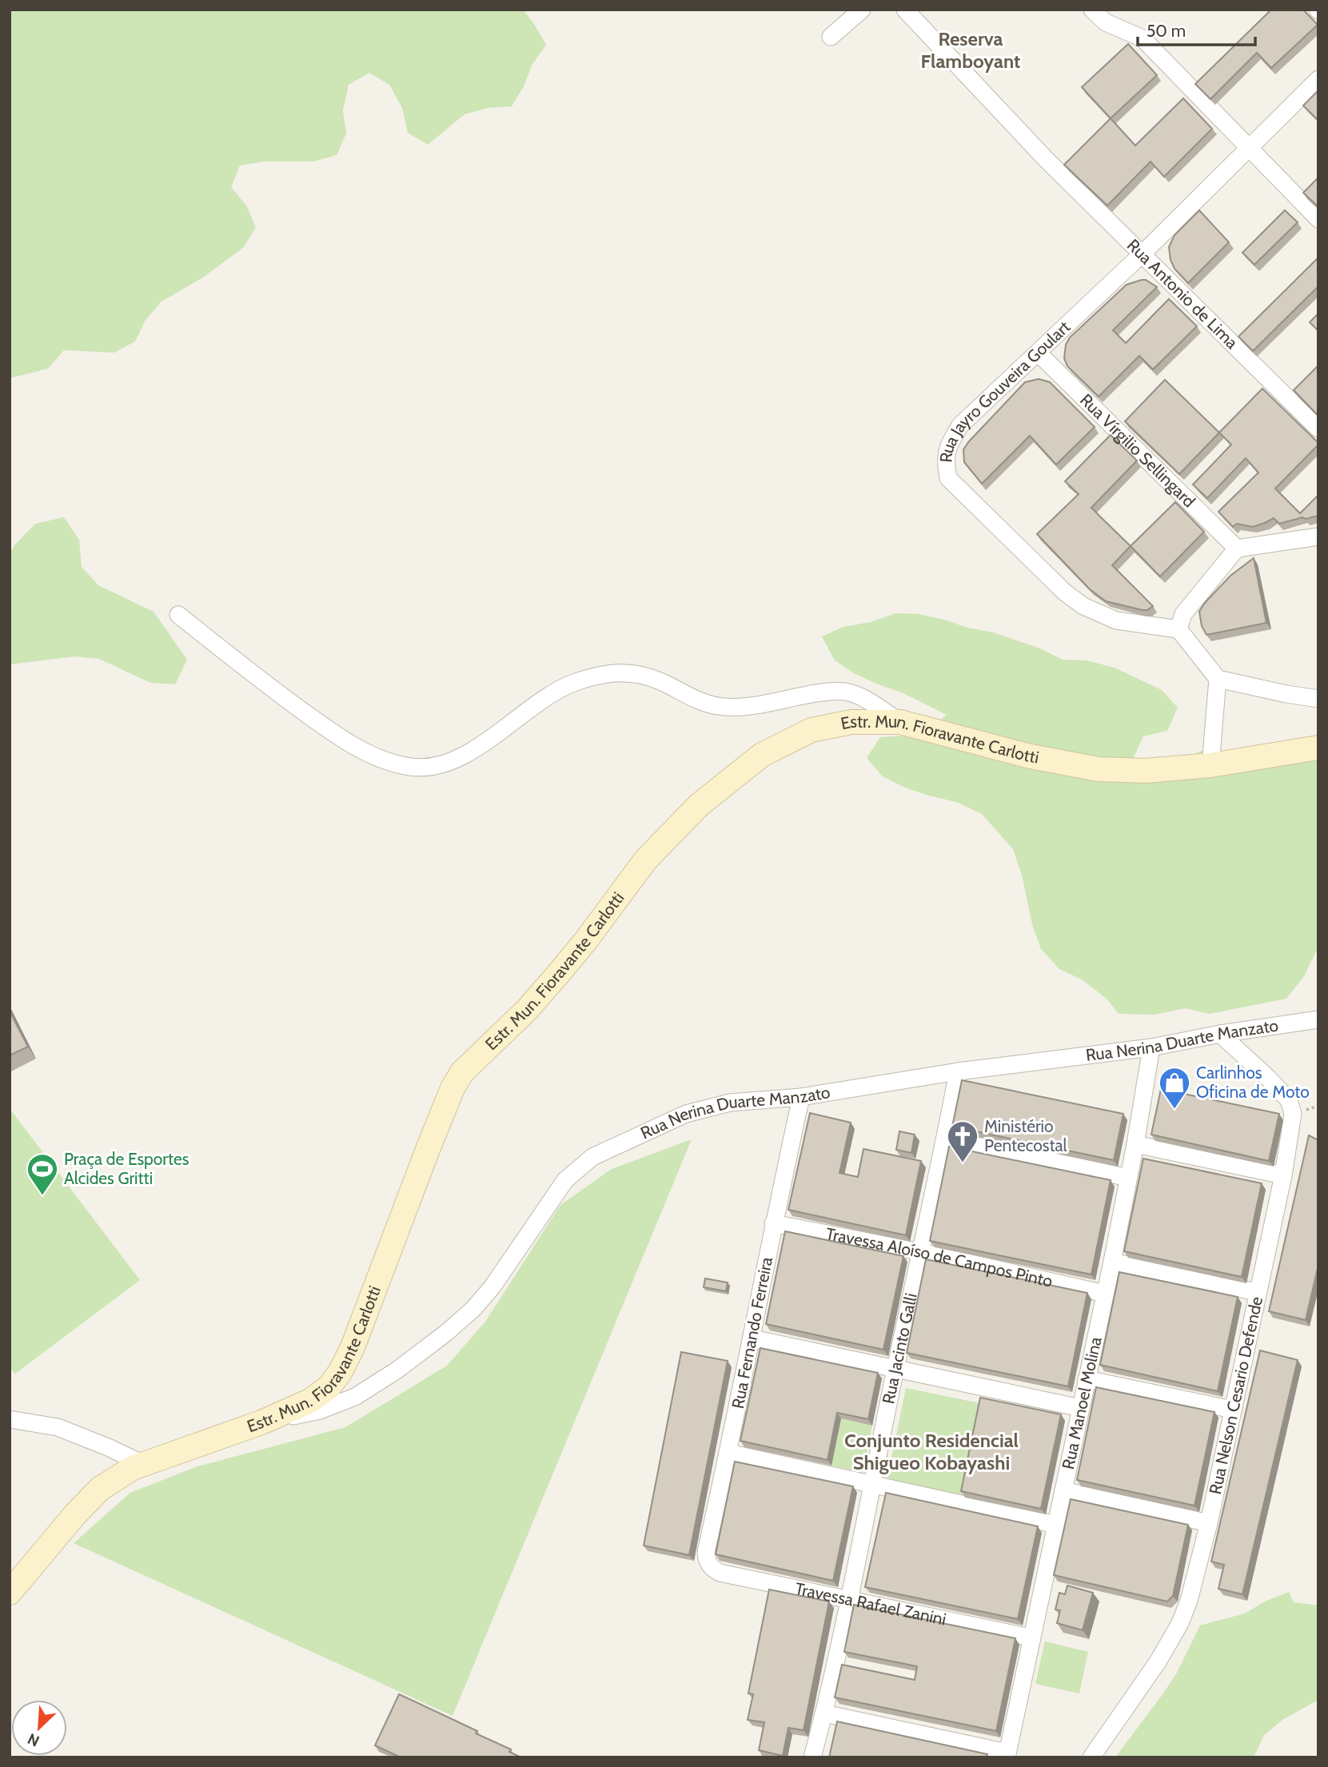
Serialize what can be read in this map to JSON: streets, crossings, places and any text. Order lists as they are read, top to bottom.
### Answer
{
  "streets": {
    "street": [
      "Rua Antonio de Lima",
      "Rua Jayro Gouveira Goulart",
      "Rua Vírgilio Sellingard",
      "Estr. Mun. Fioravante Carlotti",
      "Rua Nerina Duarte Manzato",
      "Travessa Aloíso de Campos Pinto",
      "Rua Fernando Ferreira",
      "Rua Jacinto Galli",
      "Rua Nelson Cesario Defende",
      "Rua Manoel Molina",
      "Travessa Rafael Zanini"
    ]
  },
  "crossings": [
    ["Rua Antonio de Lima", "Rua Jayro Gouveira Goulart"],
    ["Rua Jayro Gouveira Goulart", "Rua Vírgilio Sellingard"],
    ["Estr. Mun. Fioravante Carlotti", "Rua Nerina Duarte Manzato"],
    ["Rua Nerina Duarte Manzato", "Rua Fernando Ferreira"],
    ["Rua Nerina Duarte Manzato", "Rua Jacinto Galli"],
    ["Rua Nerina Duarte Manzato", "Rua Nelson Cesario Defende"],
    ["Rua Nerina Duarte Manzato", "Rua Manoel Molina"],
    ["Travessa Aloíso de Campos Pinto", "Rua Fernando Ferreira"],
    ["Travessa Aloíso de Campos Pinto", "Rua Jacinto Galli"],
    ["Travessa Aloíso de Campos Pinto", "Rua Manoel Molina"],
    ["Rua Fernando Ferreira", "Travessa Rafael Zanini"],
    ["Rua Jacinto Galli", "Travessa Rafael Zanini"],
    ["Rua Manoel Molina", "Travessa Rafael Zanini"]
  ],
  "districts": ["Reserva Flamboyant", "Conjunto Residencial Shigueo Kobayashi"],
  "places": {
    "shop": ["Carlinhos Oficina de Moto"],
    "church": ["Ministério Pentecostal"],
    "sports": ["Praça de Esportes Alcides Gritti"]
  },
  "scale_bar": "50 m",
  "north": "bottom left"
}
